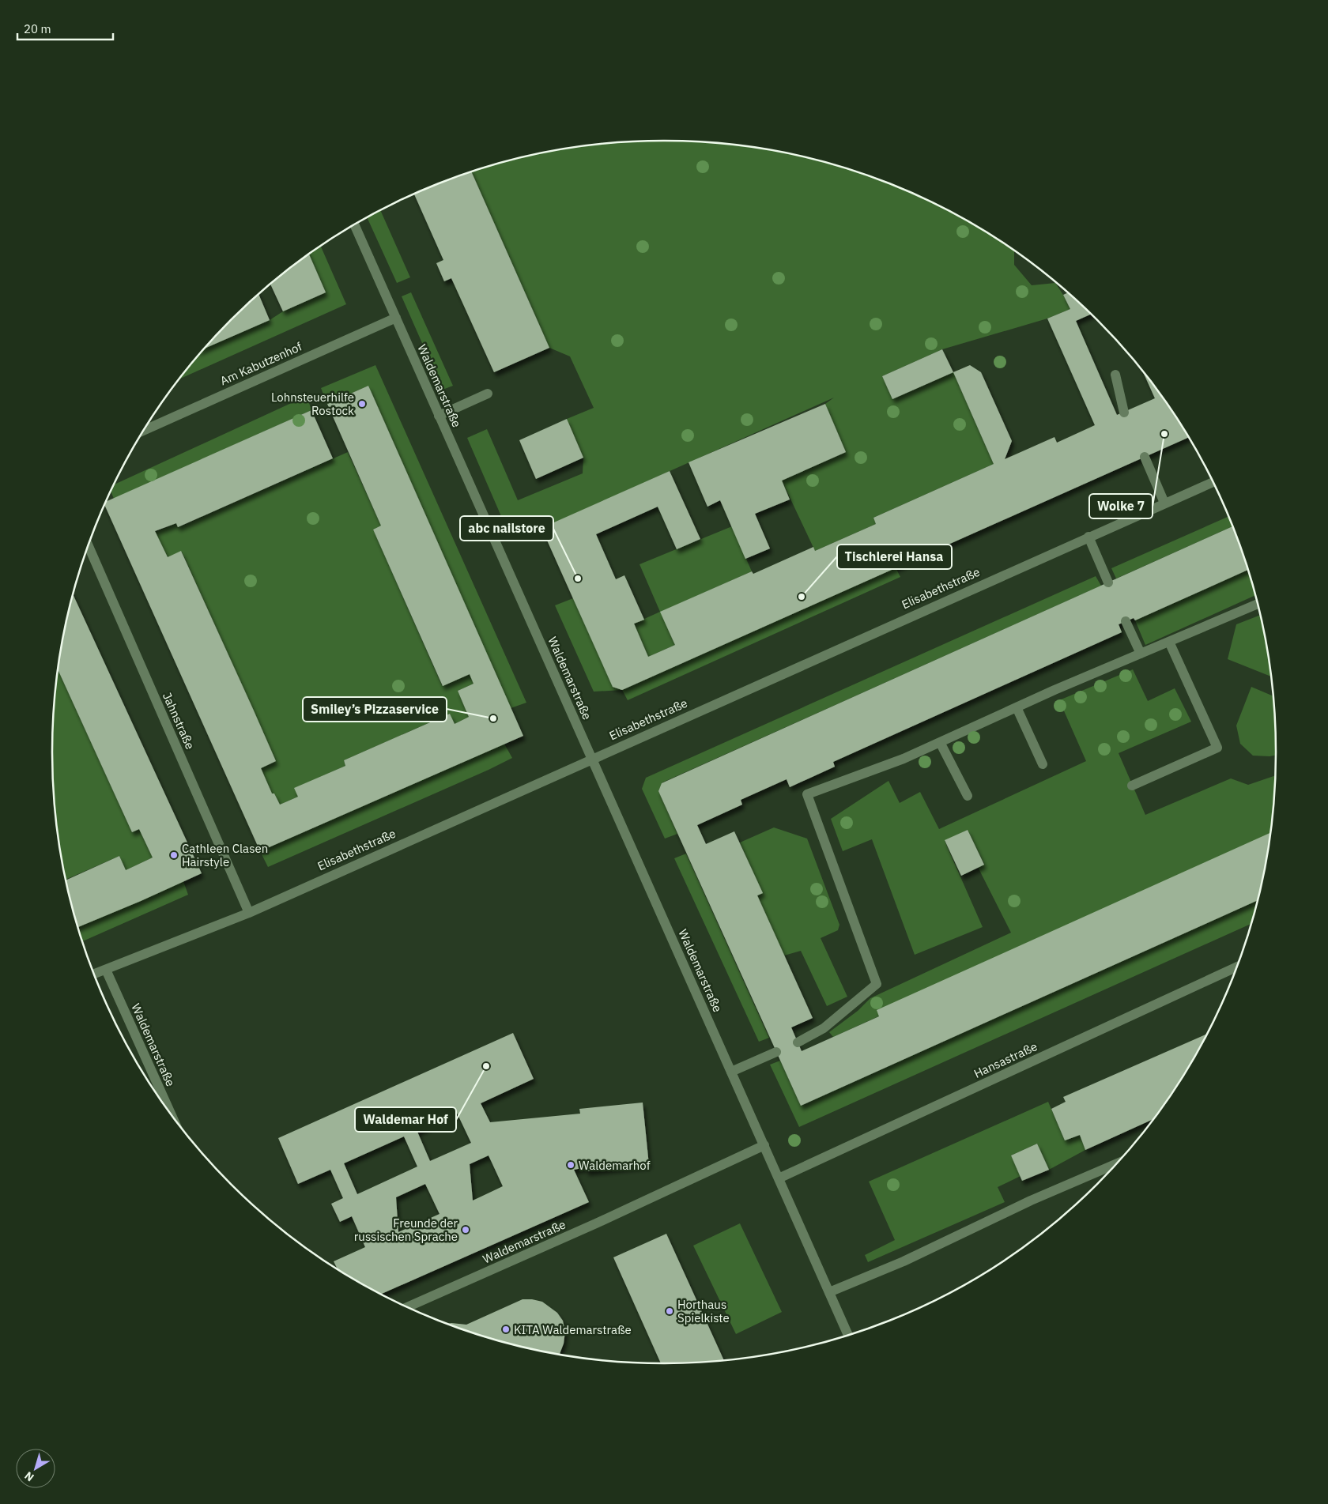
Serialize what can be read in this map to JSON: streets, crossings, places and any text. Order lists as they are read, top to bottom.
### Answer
{
  "streets": {
    "street": [
      "Am Kabutzenhof",
      "Waldemarstraße",
      "Elisabethstraße",
      "Jahnstraße",
      "Hansastraße"
    ]
  },
  "crossings": [
    ["Am Kabutzenhof", "Waldemarstraße"],
    ["Waldemarstraße", "Elisabethstraße"],
    ["Waldemarstraße", "Hansastraße"],
    ["Elisabethstraße", "Jahnstraße"]
  ],
  "places": [
    "Lohnsteuerhilfe Rostock",
    "Wolke 7",
    "abc nailstore",
    "Tischlerei Hansa",
    "Smiley’s Pizzaservice",
    "Cathleen Clasen Hairstyle",
    "Waldemar Hof",
    "Waldemarhof",
    "Freunde der russischen Sprache",
    "Horthaus Spielkiste",
    "KITA Waldemarstraße"
  ],
  "scale_bar": "20 m",
  "north": "bottom left"
}
